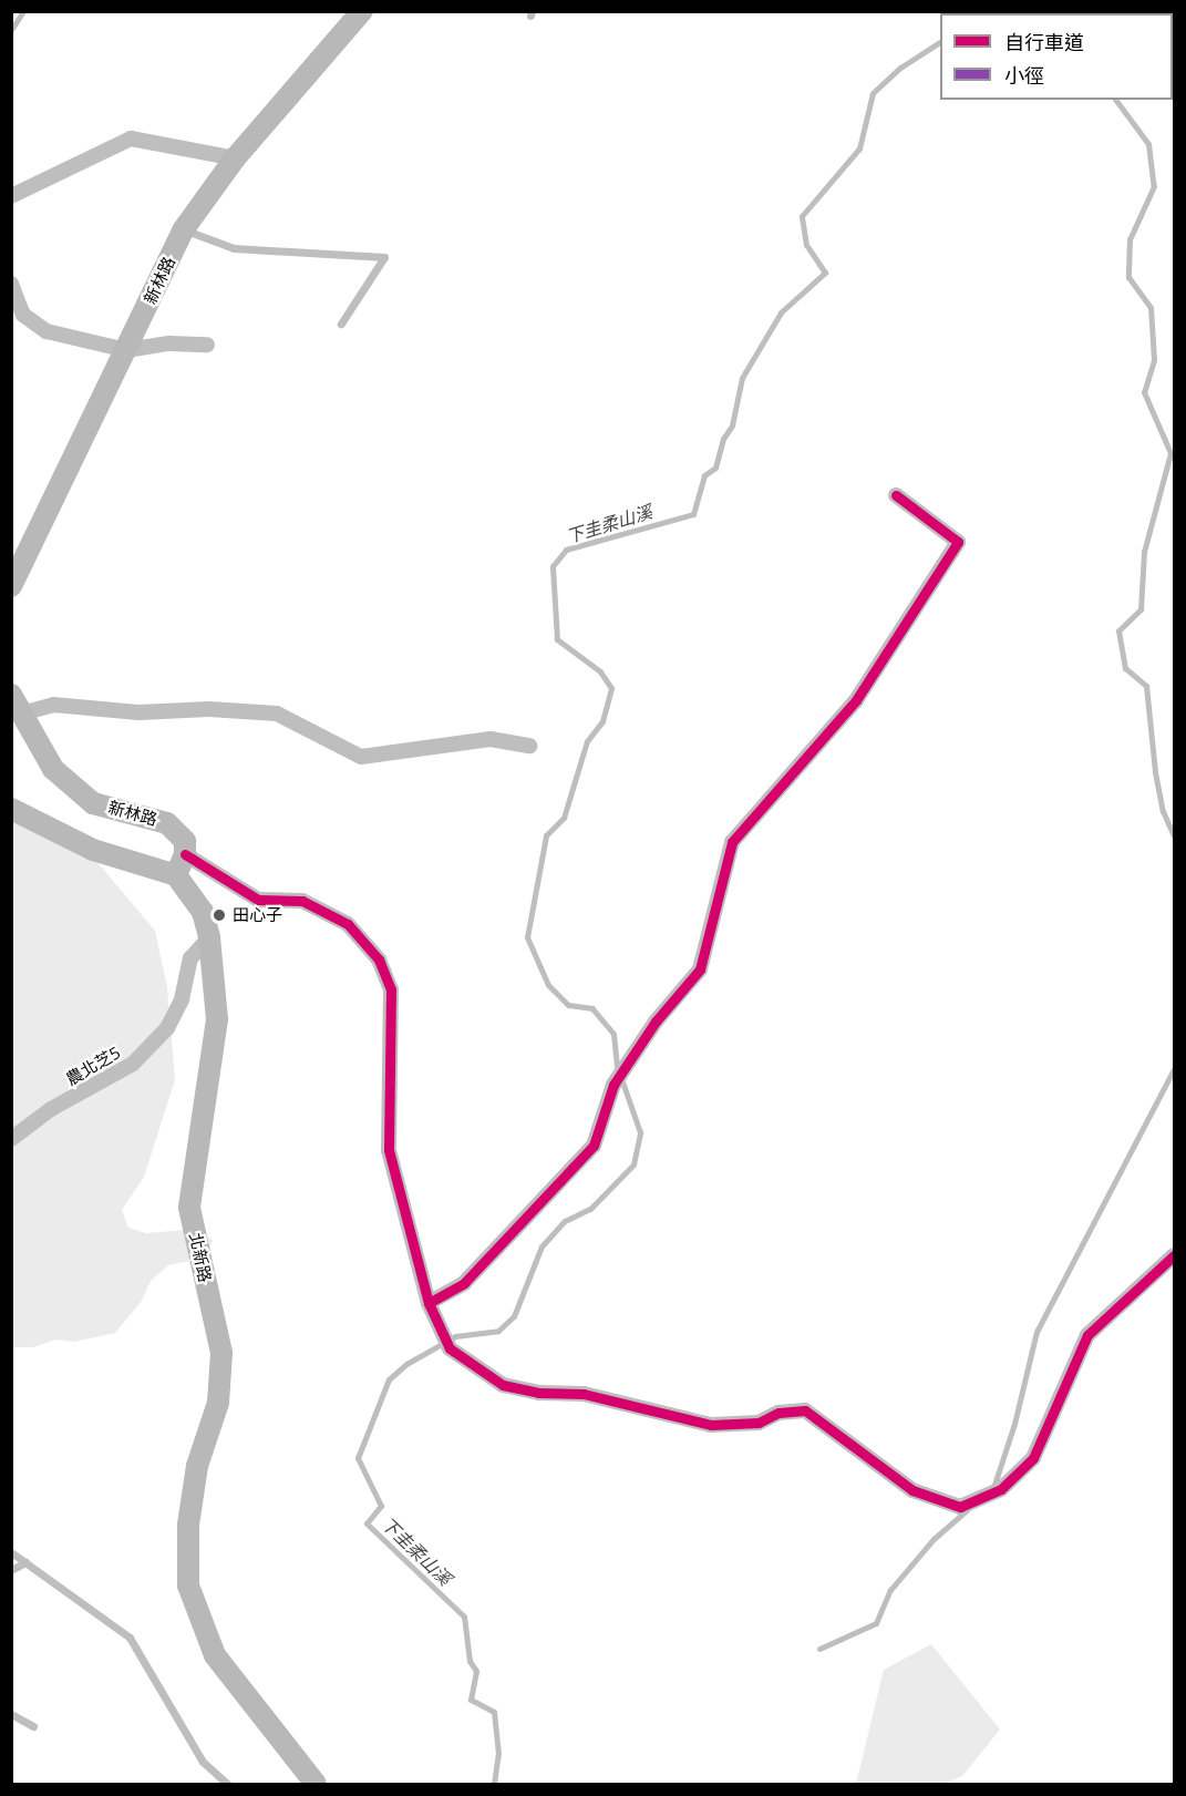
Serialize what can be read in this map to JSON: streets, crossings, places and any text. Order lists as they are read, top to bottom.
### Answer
{
  "streets": {
    "main road": ["新林路", "北新路"],
    "street": ["農北芝5"]
  },
  "crossings": [
    ["農北芝5", "北新路"]
  ],
  "water": ["下圭柔山溪"],
  "places": ["田心子"],
  "legend": ["自行車道", "小徑"]
}
